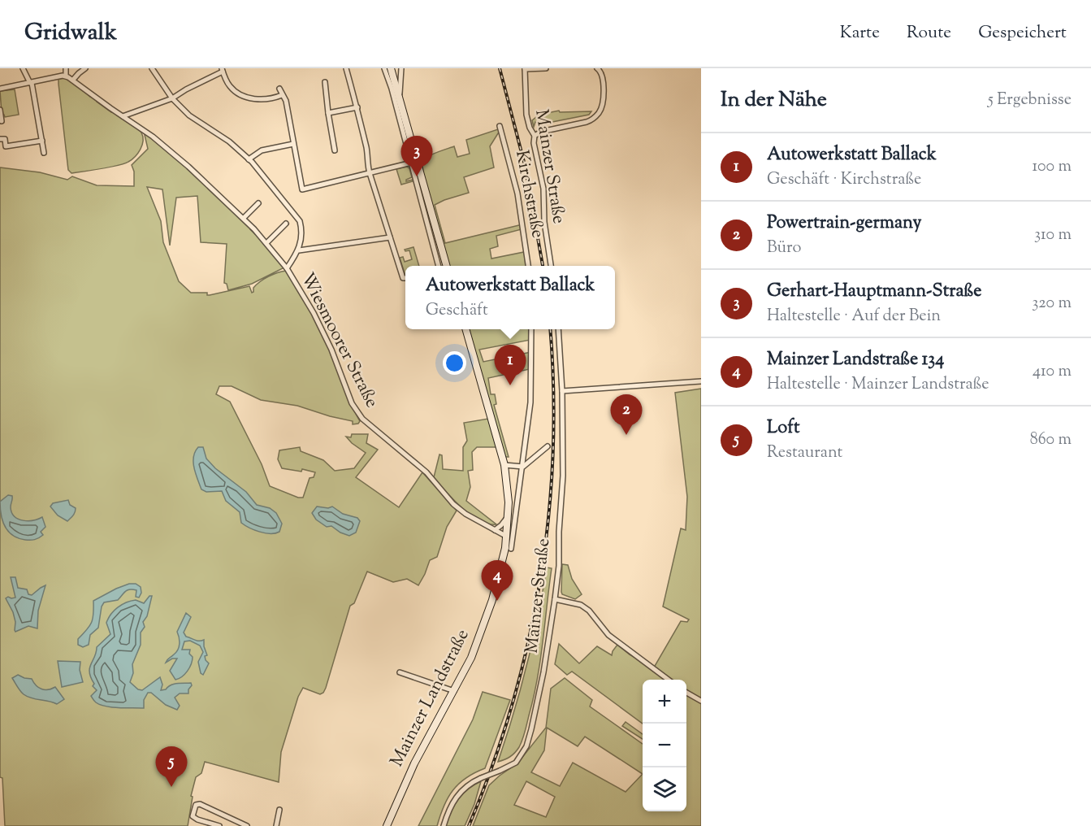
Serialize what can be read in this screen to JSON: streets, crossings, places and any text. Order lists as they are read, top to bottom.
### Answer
{
  "streets": {
    "main road": ["Mainzer Landstraße"],
    "street": ["Mainzer Straße", "Kirchstraße", "Wiesmoorer Straße"]
  },
  "crossings": [
    ["Wiesmoorer Straße", "Mainzer Landstraße"]
  ],
  "page": {
    "header": "Gridwalk",
    "nav": ["Karte", "Route", "Gespeichert"],
    "heading": ["In der Nähe", "5 Ergebnisse"],
    "list": [
      {
        "mark": "1",
        "name": "Autowerkstatt Ballack",
        "note": "Geschäft · Kirchstraße",
        "value": "100 m"
      },
      {
        "mark": "2",
        "name": "Powertrain-germany",
        "note": "Büro",
        "value": "310 m"
      },
      {
        "mark": "3",
        "name": "Gerhart-Hauptmann-Straße",
        "note": "Haltestelle · Auf der Bein",
        "value": "320 m"
      },
      {
        "mark": "4",
        "name": "Mainzer Landstraße 134",
        "note": "Haltestelle · Mainzer Landstraße",
        "value": "410 m"
      },
      {
        "mark": "5",
        "name": "Loft",
        "note": "Restaurant",
        "value": "860 m"
      }
    ],
    "pins": [
      "3",
      "1",
      "2",
      "4",
      "5"
    ],
    "popup": ["Autowerkstatt Ballack", "Geschäft"],
    "map_buttons": ["+", "−"]
  }
}
